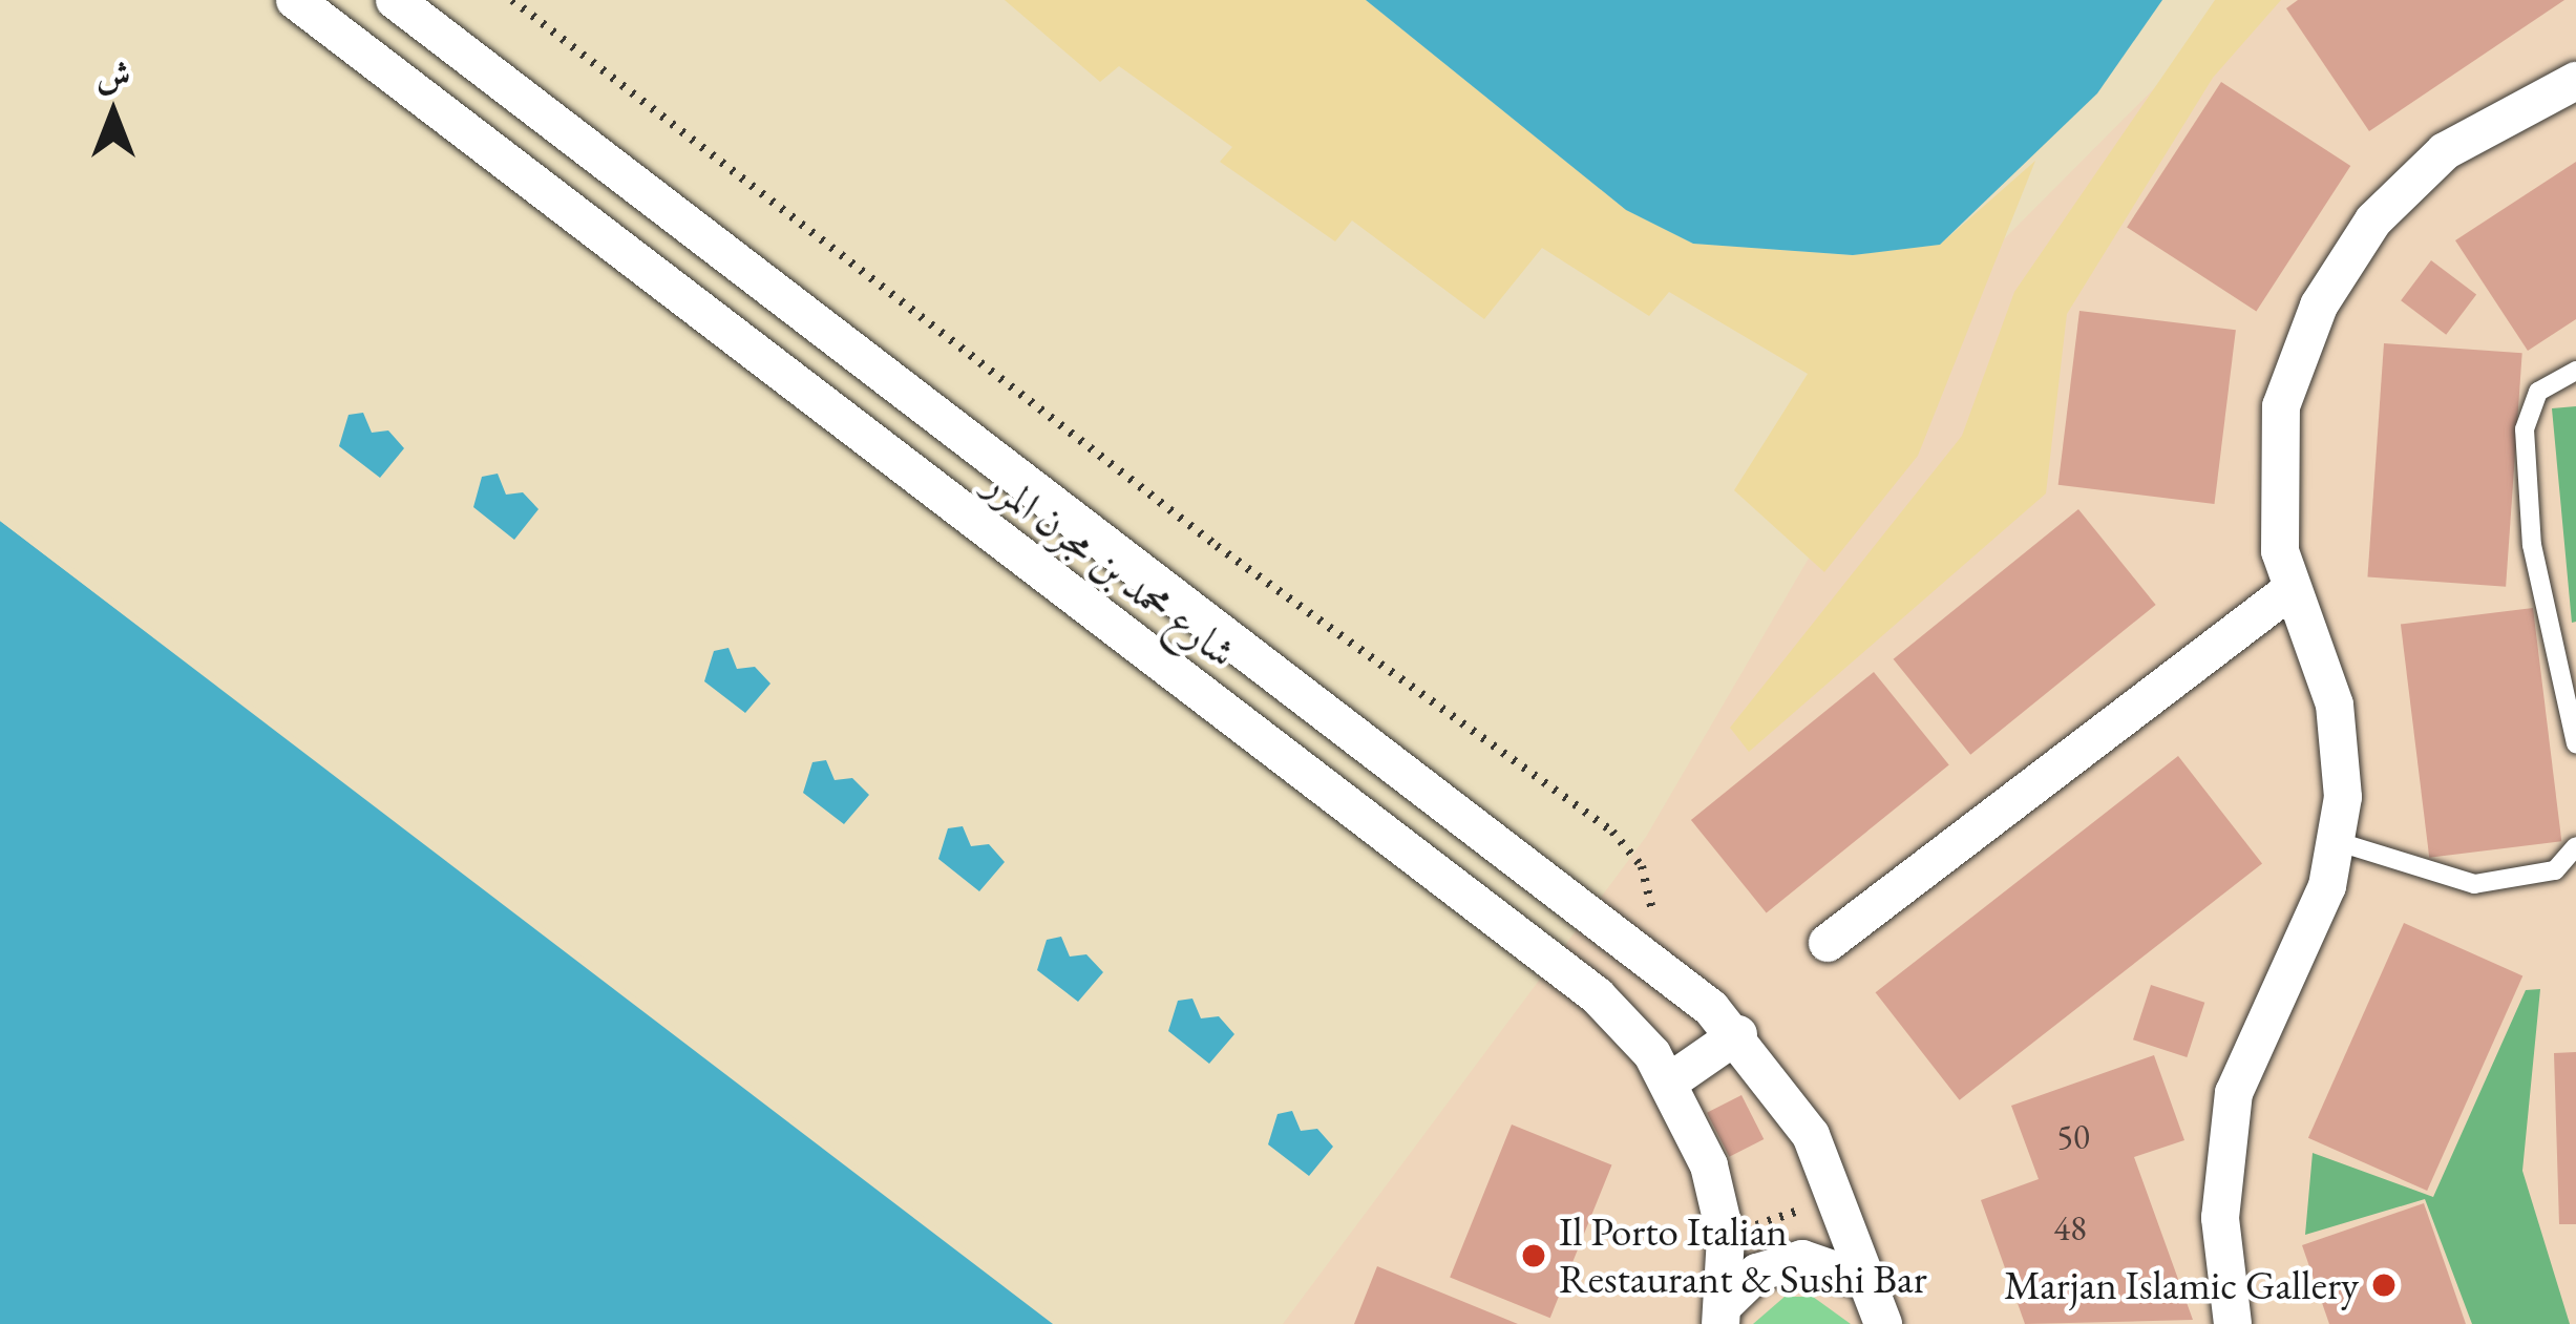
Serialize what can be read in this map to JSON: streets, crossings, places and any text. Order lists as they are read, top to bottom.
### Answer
{
  "streets": {
    "street": ["شارع محمد بن مجرن المرر"]
  },
  "places": ["Il Porto Italian Restaurant & Sushi Bar", "Marjan Islamic Gallery"],
  "house_numbers": ["50", "48"],
  "north": "top"
}
